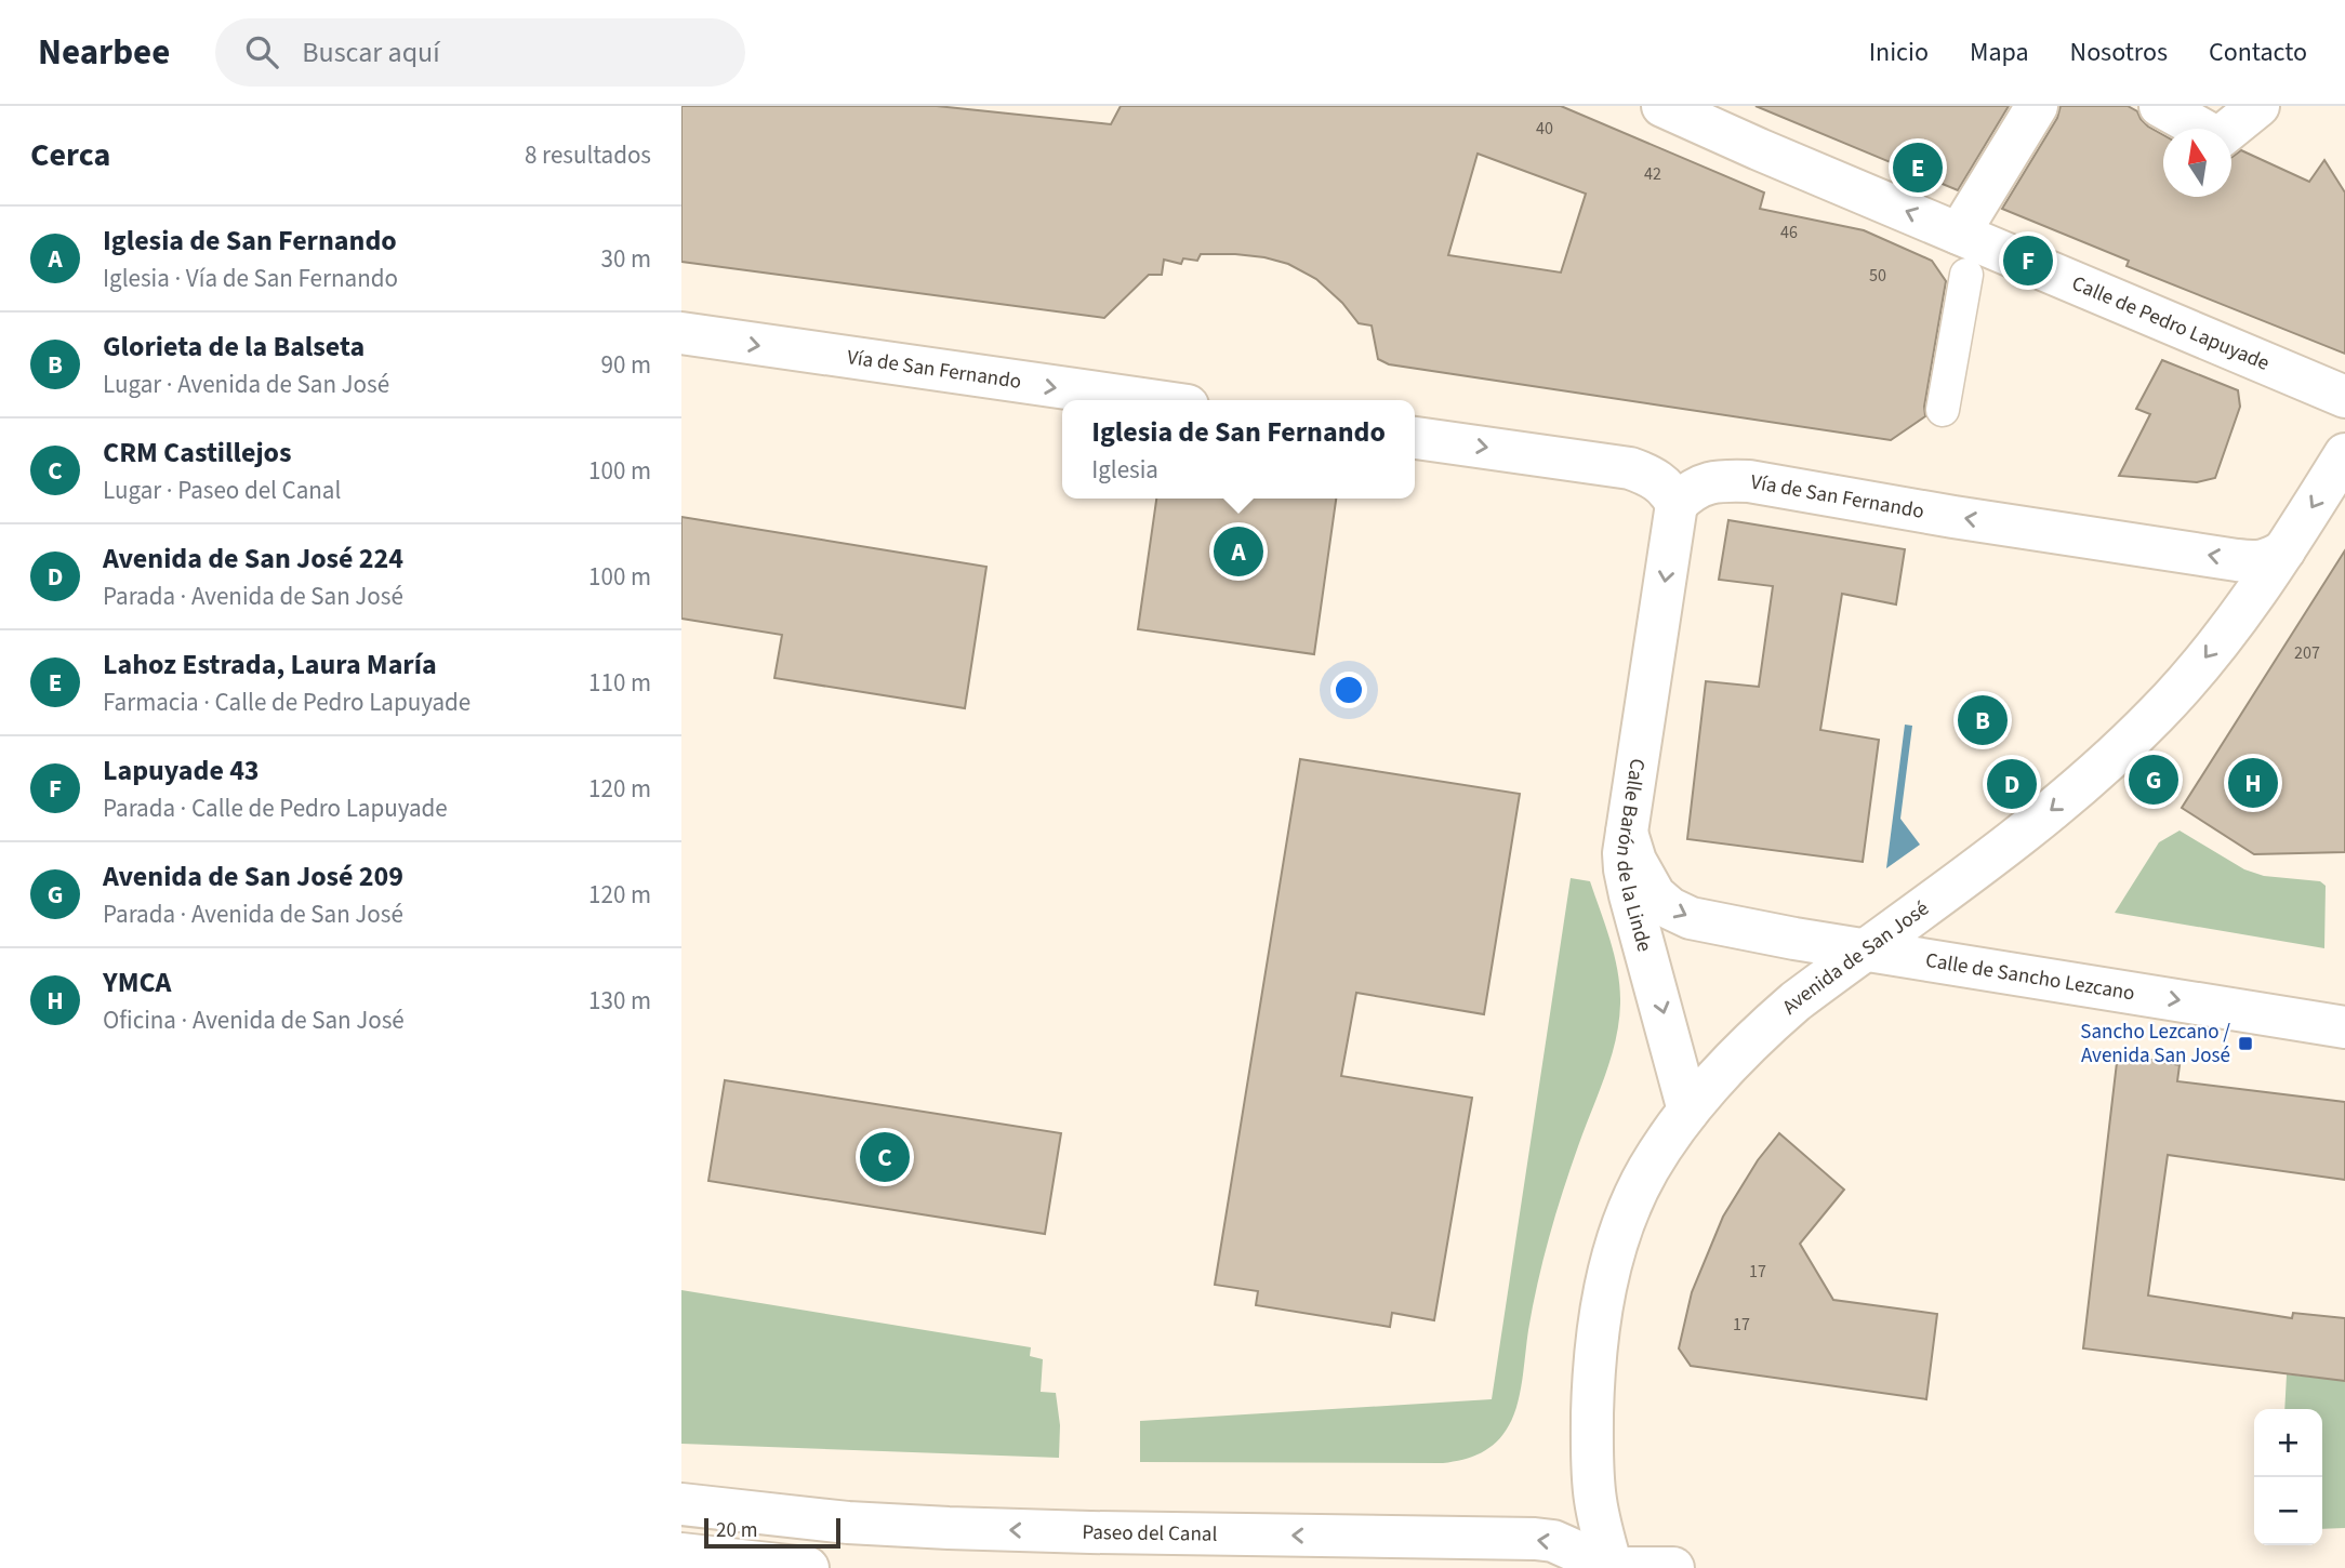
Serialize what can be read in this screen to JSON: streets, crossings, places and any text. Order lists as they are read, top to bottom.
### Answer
{
  "streets": {
    "street": [
      "Calle de Pedro Lapuyade",
      "Vía de San Fernando",
      "Calle Barón de la Linde",
      "Avenida de San José",
      "Calle de Sancho Lezcano",
      "Paseo del Canal"
    ]
  },
  "crossings": [
    ["Vía de San Fernando", "Calle Barón de la Linde"],
    ["Vía de San Fernando", "Avenida de San José"],
    ["Calle Barón de la Linde", "Avenida de San José"],
    ["Calle Barón de la Linde", "Calle de Sancho Lezcano"],
    ["Avenida de San José", "Calle de Sancho Lezcano"],
    ["Avenida de San José", "Paseo del Canal"]
  ],
  "one_way": [
    "Calle Barón de la Linde",
    "Avenida de San José",
    "Calle de Sancho Lezcano",
    "Paseo del Canal"
  ],
  "places": {
    "transit": ["Sancho Lezcano / Avenida San José"]
  },
  "house_numbers": [
    "40",
    "42",
    "46",
    "50",
    "207",
    "17",
    "17"
  ],
  "scale_bar": "20 m",
  "north": "top",
  "page": {
    "header": "Nearbee",
    "search": "Buscar aquí",
    "nav": [
      "Inicio",
      "Mapa",
      "Nosotros",
      "Contacto"
    ],
    "heading": ["Cerca", "8 resultados"],
    "pins": [
      "E",
      "F",
      "A",
      "B",
      "G",
      "H",
      "D",
      "C"
    ],
    "list": [
      {
        "mark": "A",
        "name": "Iglesia de San Fernando",
        "note": "Iglesia · Vía de San Fernando",
        "value": "30 m"
      },
      {
        "mark": "B",
        "name": "Glorieta de la Balseta",
        "note": "Lugar · Avenida de San José",
        "value": "90 m"
      },
      {
        "mark": "C",
        "name": "CRM Castillejos",
        "note": "Lugar · Paseo del Canal",
        "value": "100 m"
      },
      {
        "mark": "D",
        "name": "Avenida de San José 224",
        "note": "Parada · Avenida de San José",
        "value": "100 m"
      },
      {
        "mark": "E",
        "name": "Lahoz Estrada, Laura María",
        "note": "Farmacia · Calle de Pedro Lapuyade",
        "value": "110 m"
      },
      {
        "mark": "F",
        "name": "Lapuyade 43",
        "note": "Parada · Calle de Pedro Lapuyade",
        "value": "120 m"
      },
      {
        "mark": "G",
        "name": "Avenida de San José 209",
        "note": "Parada · Avenida de San José",
        "value": "120 m"
      },
      {
        "mark": "H",
        "name": "YMCA",
        "note": "Oficina · Avenida de San José",
        "value": "130 m"
      }
    ],
    "popup": ["Iglesia de San Fernando", "Iglesia"],
    "map_buttons": ["+", "−"],
    "scale": "20 m"
  }
}
